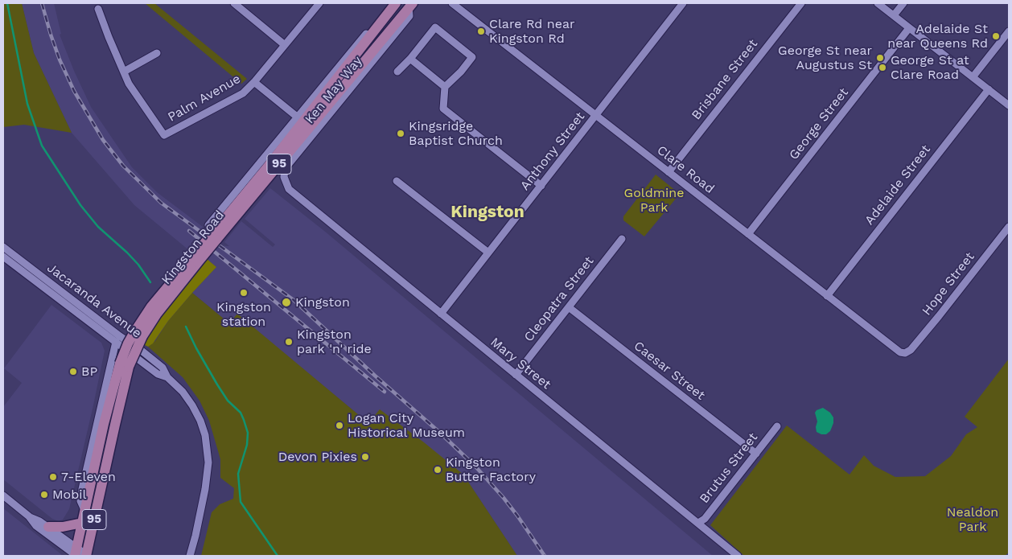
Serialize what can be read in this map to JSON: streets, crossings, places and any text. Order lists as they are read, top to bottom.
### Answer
{
  "streets": {
    "main road": ["95", "Kingston Road"],
    "street": [
      "Brisbane Street",
      "Ken May Way",
      "Palm Avenue",
      "George Street",
      "Anthony Street",
      "Clare Road",
      "Adelaide Street",
      "Hope Street",
      "Cleopatra Street",
      "Jacaranda Avenue",
      "Mary Street",
      "Caesar Street",
      "Brutus Street"
    ]
  },
  "crossings": [
    ["Brisbane Street", "Clare Road"],
    ["Ken May Way", "Kingston Road"],
    ["Ken May Way", "Mary Street"],
    ["George Street", "Clare Road"],
    ["Anthony Street", "Clare Road"],
    ["Anthony Street", "Mary Street"],
    ["Clare Road", "Adelaide Street"],
    ["Clare Road", "Hope Street"],
    ["Kingston Road", "Jacaranda Avenue"],
    ["Cleopatra Street", "Mary Street"],
    ["Cleopatra Street", "Caesar Street"],
    ["Mary Street", "Brutus Street"],
    ["Caesar Street", "Brutus Street"]
  ],
  "districts": ["Kingston"],
  "parks": ["Goldmine Park", "Nealdon Park"],
  "places": [
    "Clare Rd near Kingston Rd",
    "Adelaide St near Queens Rd",
    "George St near Augustus St",
    "George St at Clare Road",
    "Kingsridge Baptist Church",
    "Kingston station",
    "Kingston",
    "Kingston park 'n' ride",
    "BP",
    "Logan City Historical Museum",
    "Devon Pixies",
    "Kingston Butter Factory",
    "7-Eleven",
    "Mobil"
  ]
}
